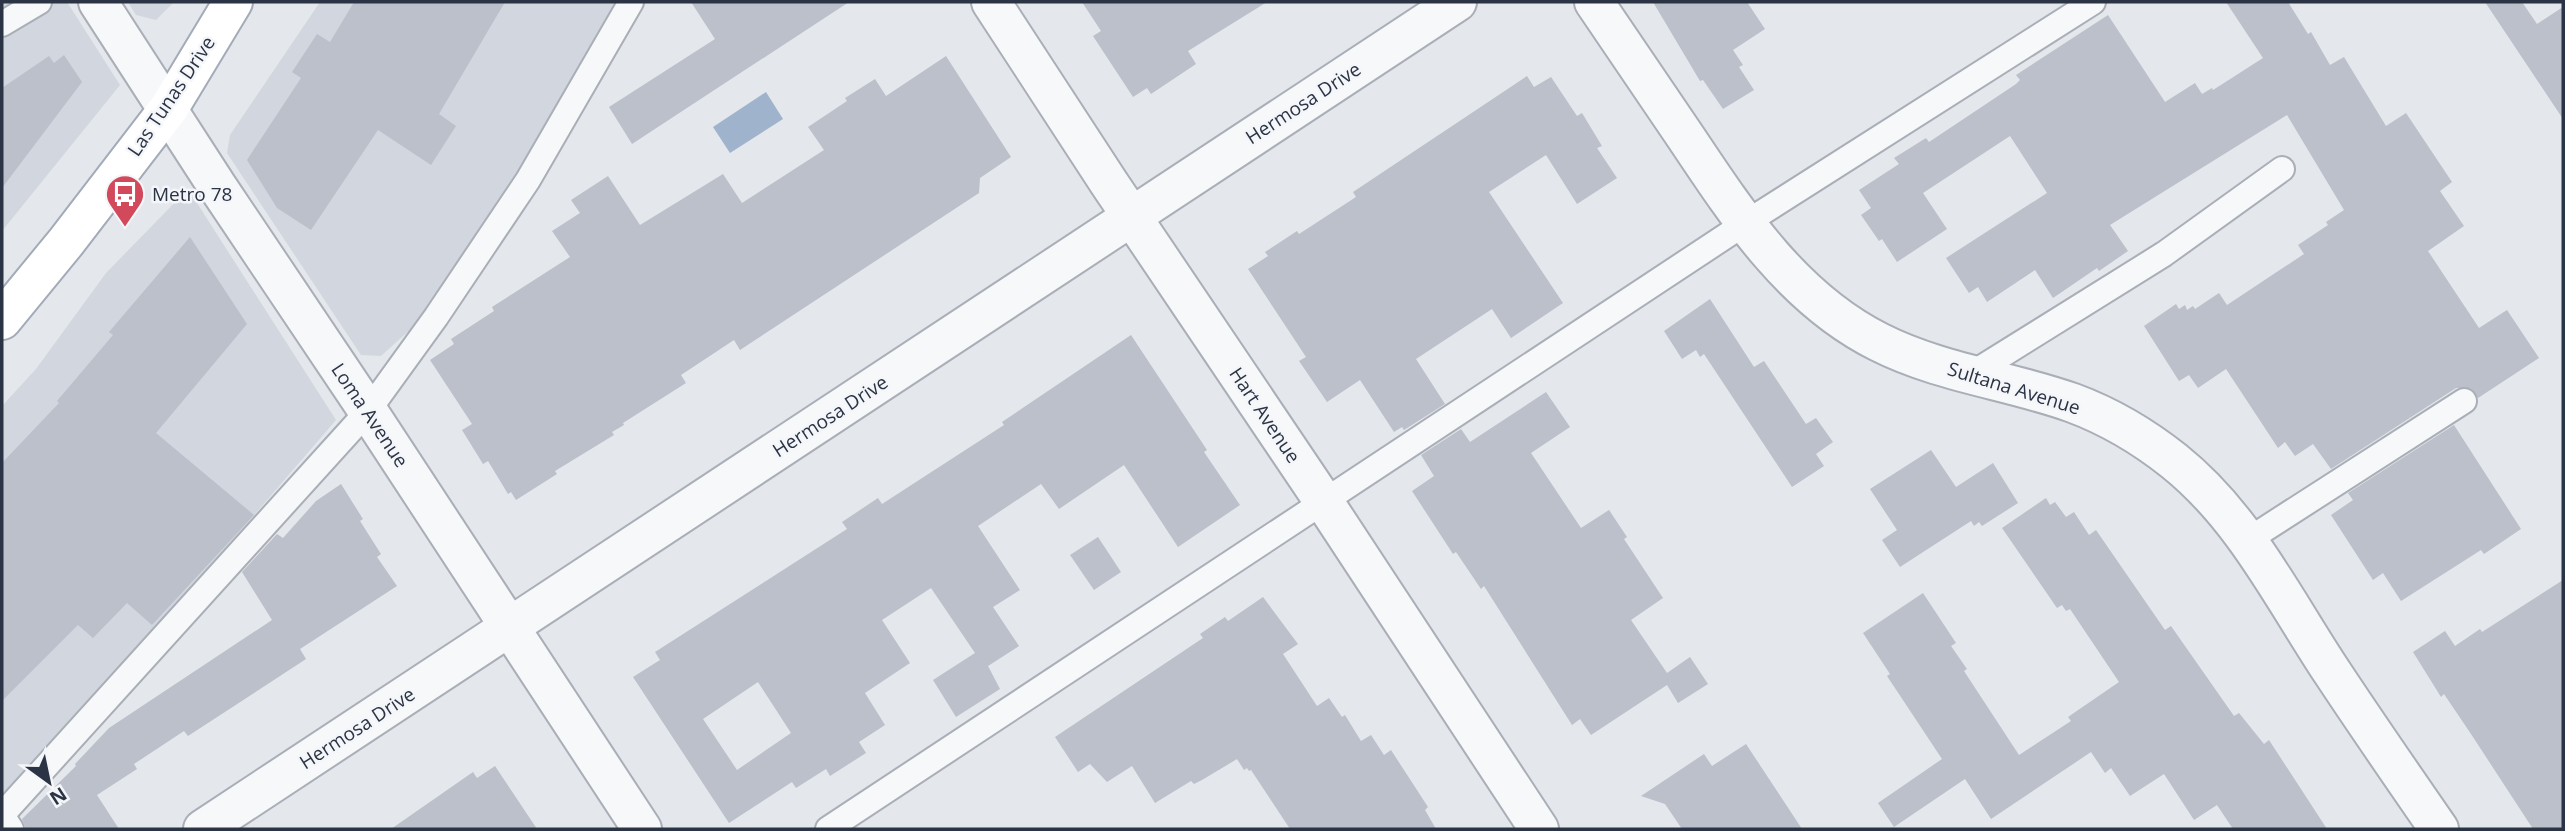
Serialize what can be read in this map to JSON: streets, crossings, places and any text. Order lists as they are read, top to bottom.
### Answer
{
  "streets": {
    "main road": ["Las Tunas Drive"],
    "street": [
      "Hermosa Drive",
      "Sultana Avenue",
      "Loma Avenue",
      "Hart Avenue"
    ]
  },
  "crossings": [
    ["Las Tunas Drive", "Loma Avenue"],
    ["Hermosa Drive", "Loma Avenue"],
    ["Hermosa Drive", "Hart Avenue"]
  ],
  "places": {
    "bus stop": ["Metro 78"]
  },
  "north": "bottom right"
}
